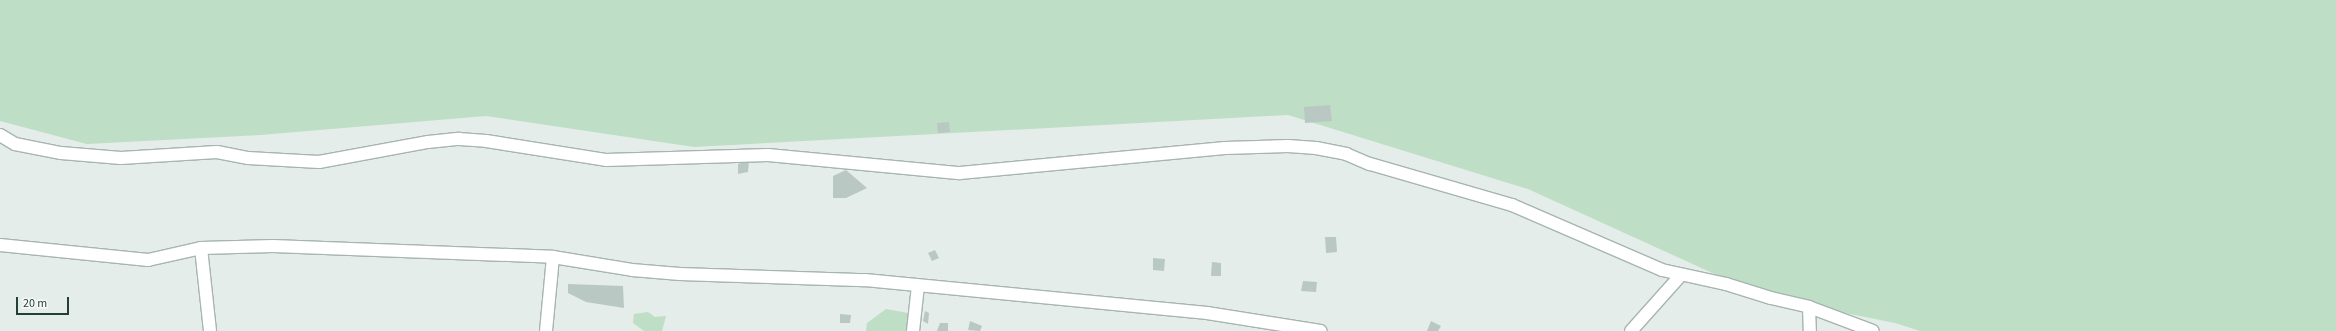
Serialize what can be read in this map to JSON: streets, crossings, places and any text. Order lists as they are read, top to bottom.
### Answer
{
  "scale_bar": "20 m"
}
